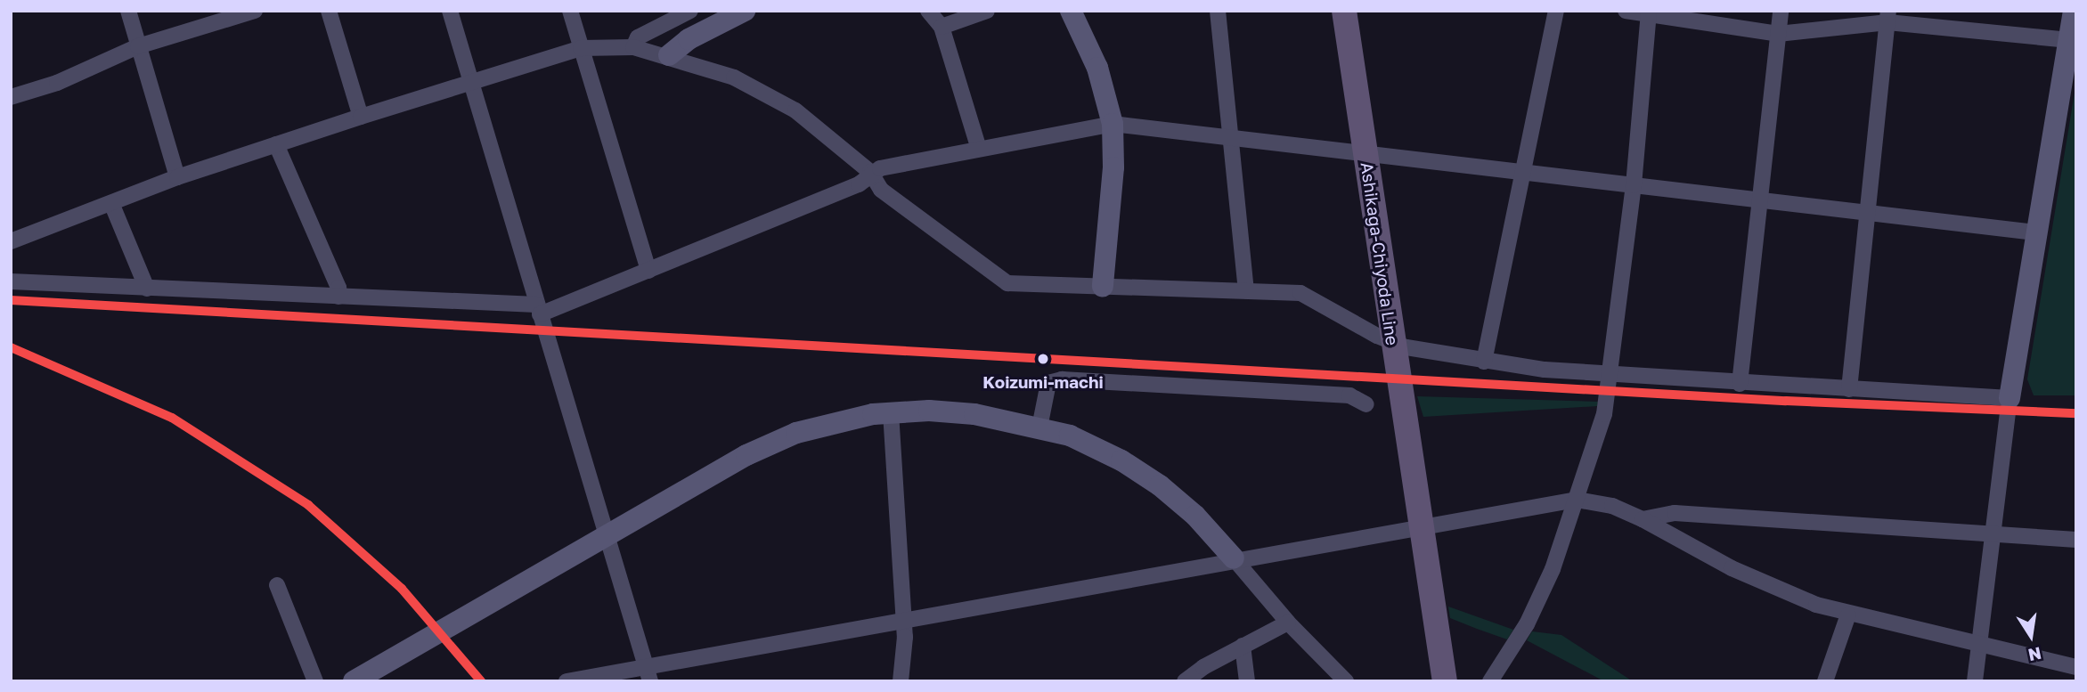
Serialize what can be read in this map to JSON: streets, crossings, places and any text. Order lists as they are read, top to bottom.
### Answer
{
  "streets": {
    "main road": ["Ashikaga-Chiyoda Line"]
  },
  "places": ["Koizumi-machi"],
  "north": "bottom"
}
